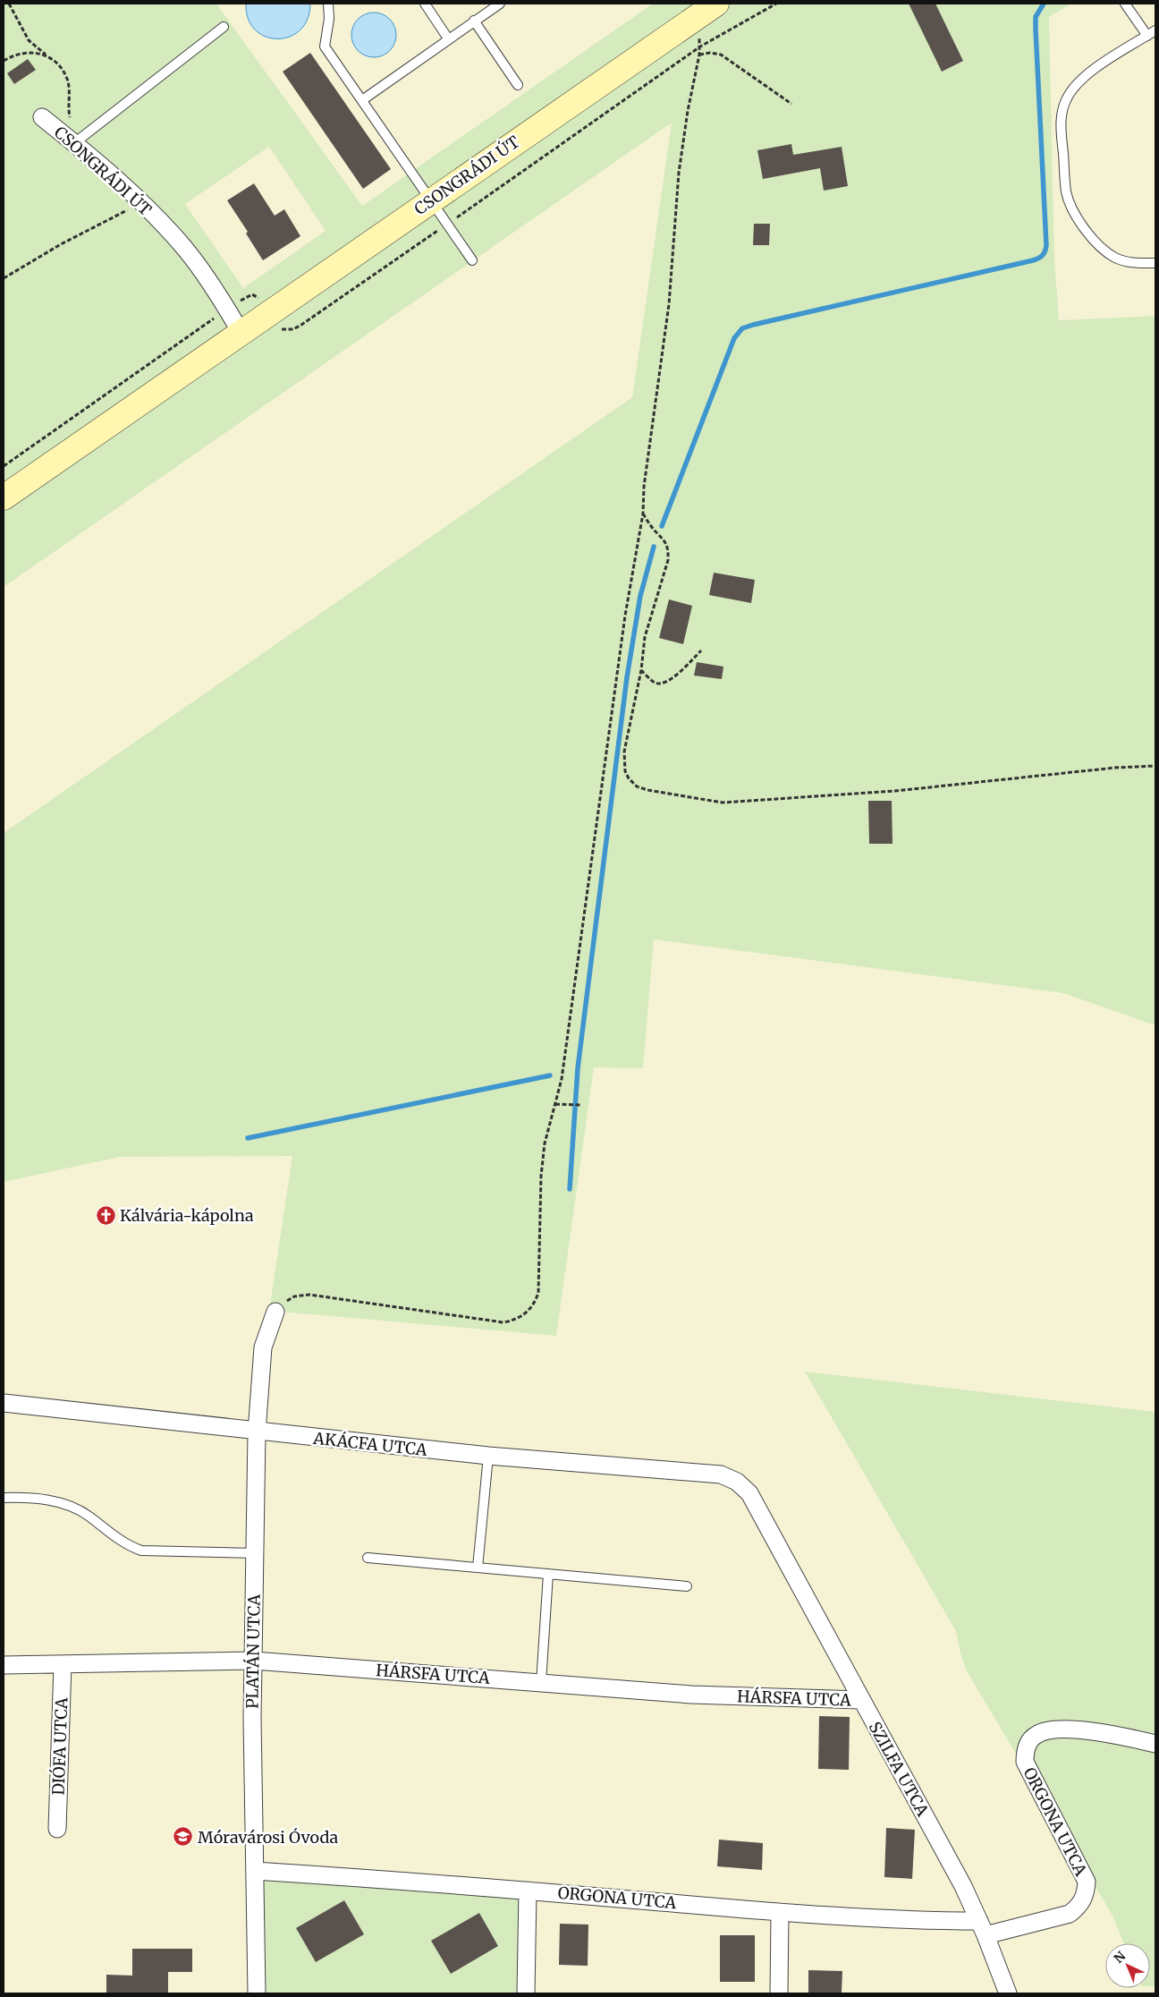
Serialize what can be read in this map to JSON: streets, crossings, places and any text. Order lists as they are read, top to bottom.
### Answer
{
  "streets": {
    "main road": ["CSONGRÁDI ÚT"],
    "street": [
      "AKÁCFA UTCA",
      "PLATÁN UTCA",
      "HÁRSFA UTCA",
      "DIÓFA UTCA",
      "SZILFA UTCA",
      "ORGONA UTCA"
    ]
  },
  "crossings": [
    ["AKÁCFA UTCA", "PLATÁN UTCA"],
    ["AKÁCFA UTCA", "SZILFA UTCA"],
    ["PLATÁN UTCA", "HÁRSFA UTCA"],
    ["PLATÁN UTCA", "ORGONA UTCA"],
    ["HÁRSFA UTCA", "DIÓFA UTCA"],
    ["HÁRSFA UTCA", "SZILFA UTCA"],
    ["SZILFA UTCA", "ORGONA UTCA"]
  ],
  "places": {
    "church": ["Kálvária-kápolna"],
    "school or university": ["Móravárosi Óvoda"]
  },
  "north": "top left"
}
